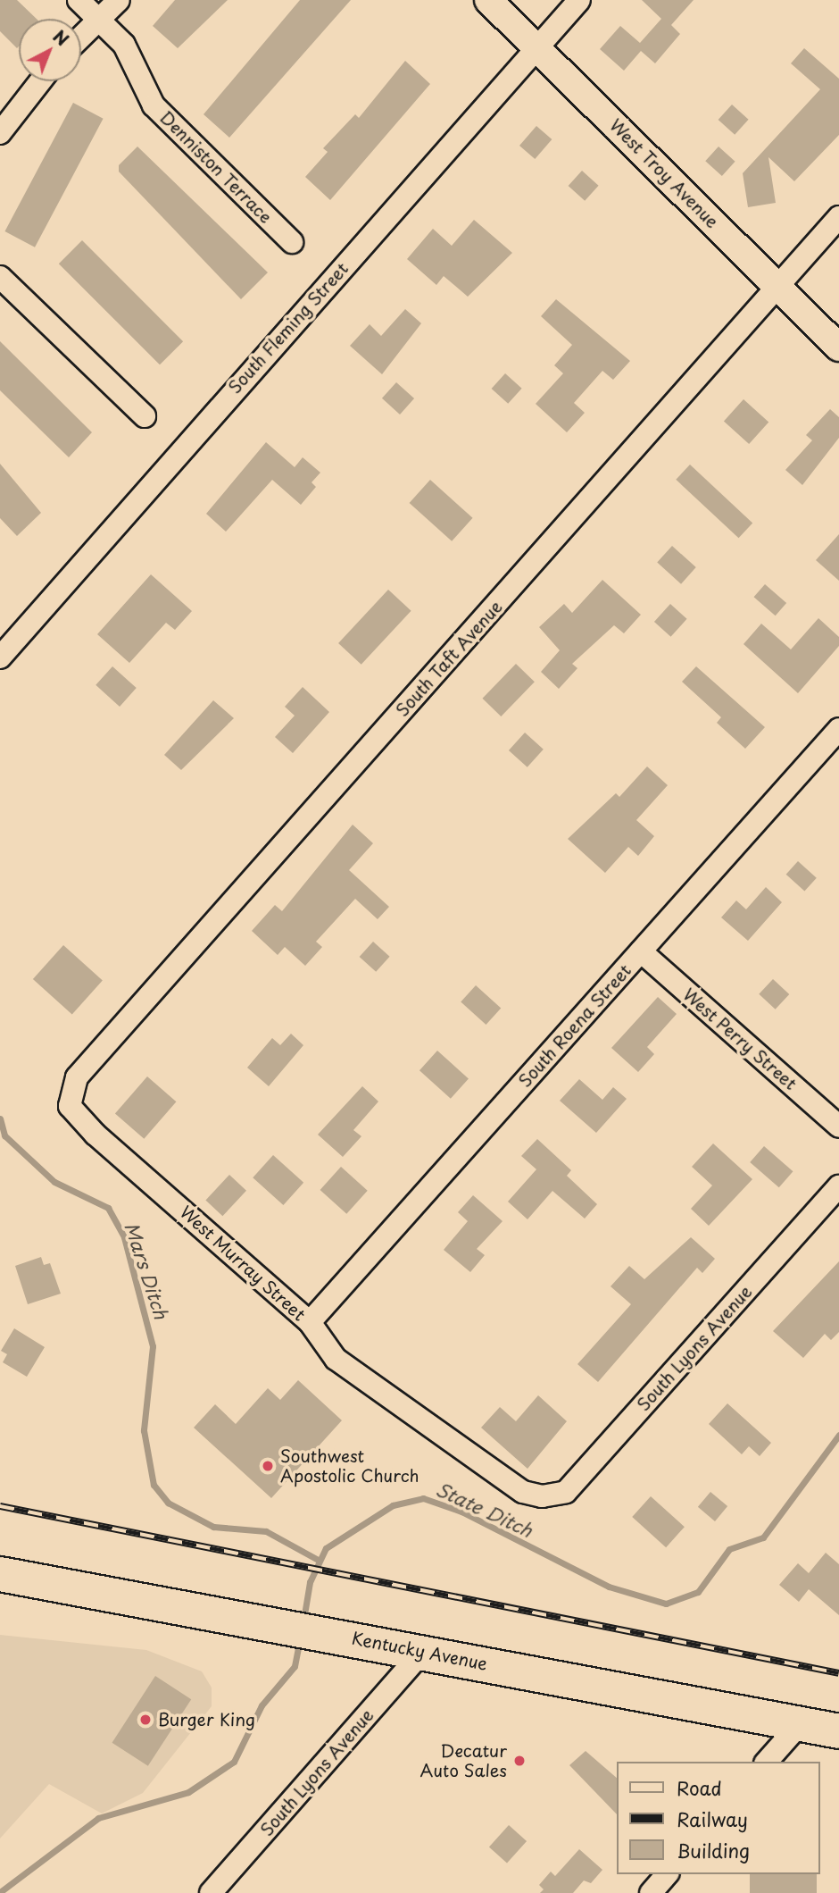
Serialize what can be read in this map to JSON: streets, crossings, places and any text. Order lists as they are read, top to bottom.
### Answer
{
  "streets": {
    "main road": ["Kentucky Avenue"],
    "street": [
      "Denniston Terrace",
      "West Troy Avenue",
      "South Fleming Street",
      "South Taft Avenue",
      "South Roena Street",
      "West Perry Street",
      "West Murray Street",
      "South Lyons Avenue"
    ]
  },
  "crossings": [
    ["West Troy Avenue", "South Fleming Street"],
    ["West Troy Avenue", "South Taft Avenue"],
    ["South Taft Avenue", "West Murray Street"],
    ["South Roena Street", "West Perry Street"],
    ["South Roena Street", "West Murray Street"],
    ["West Murray Street", "South Lyons Avenue"],
    ["South Lyons Avenue", "Kentucky Avenue"]
  ],
  "water": ["Mars Ditch", "State Ditch"],
  "places": ["Southwest Apostolic Church", "Burger King", "Decatur Auto Sales"],
  "legend": ["Road", "Railway", "Building"],
  "north": "top right"
}
